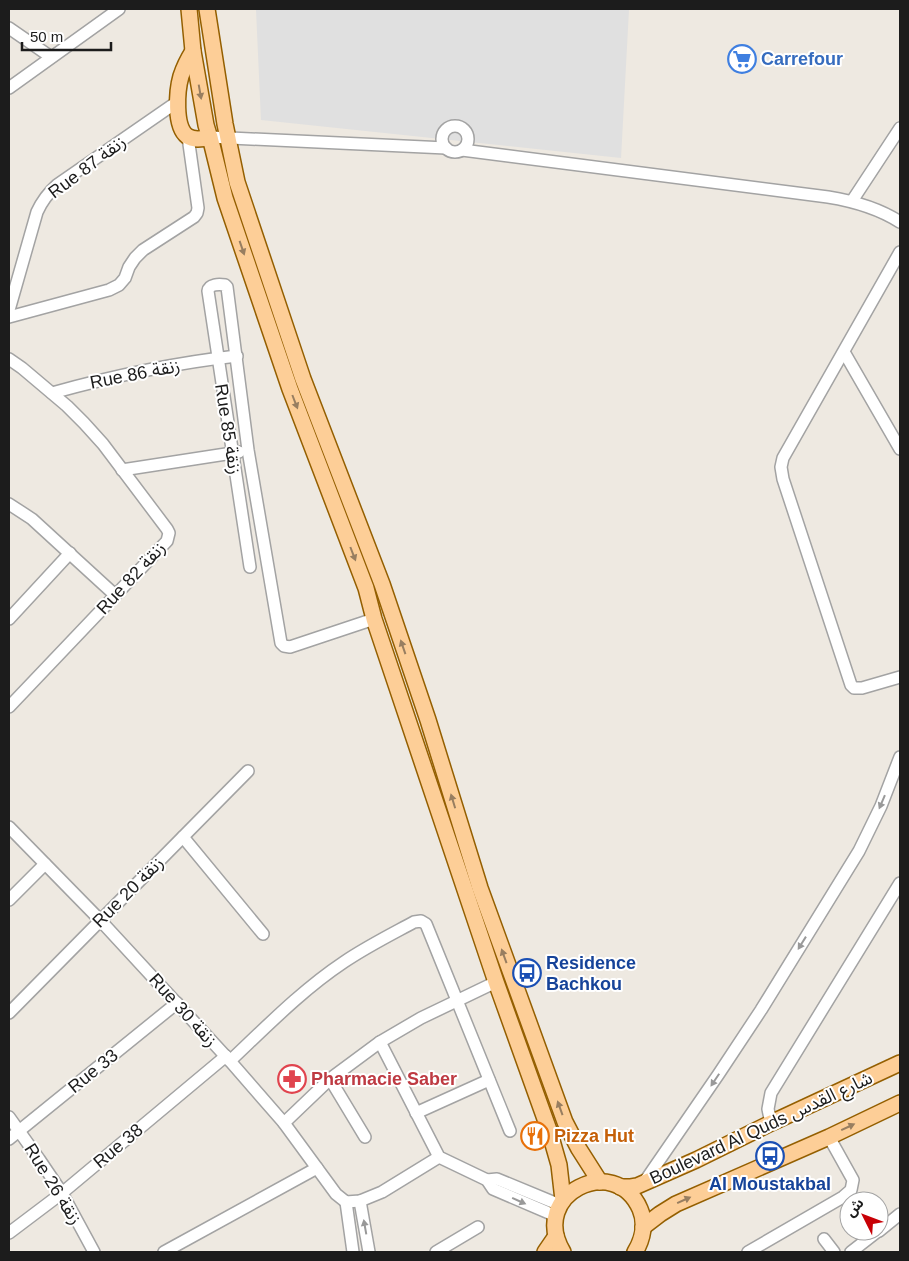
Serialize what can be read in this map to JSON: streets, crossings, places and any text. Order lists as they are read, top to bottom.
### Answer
{
  "streets": {
    "main road": ["Boulevard Al Quds شارع القدس"],
    "street": [
      "Rue 87 زنقة",
      "Rue 86 زنقة",
      "Rue 85 زنقة",
      "Rue 82 زنقة",
      "Rue 20 زنقة",
      "Rue 30 زنقة",
      "Rue 33",
      "Rue 38",
      "Rue 26 زنقة"
    ]
  },
  "crossings": [
    ["Rue 86 زنقة", "Rue 85 زنقة"],
    ["Rue 86 زنقة", "Rue 82 زنقة"],
    ["Rue 20 زنقة", "Rue 30 زنقة"],
    ["Rue 30 زنقة", "Rue 33"],
    ["Rue 30 زنقة", "Rue 38"],
    ["Rue 33", "Rue 26 زنقة"],
    ["Rue 38", "Rue 26 زنقة"]
  ],
  "places": {
    "supermarket": ["Carrefour"],
    "bus stop": ["Residence Bachkou", "Al Moustakbal"],
    "pharmacy": ["Pharmacie Saber"],
    "restaurant": ["Pizza Hut"]
  },
  "scale_bar": "50 m",
  "north": "top left"
}
